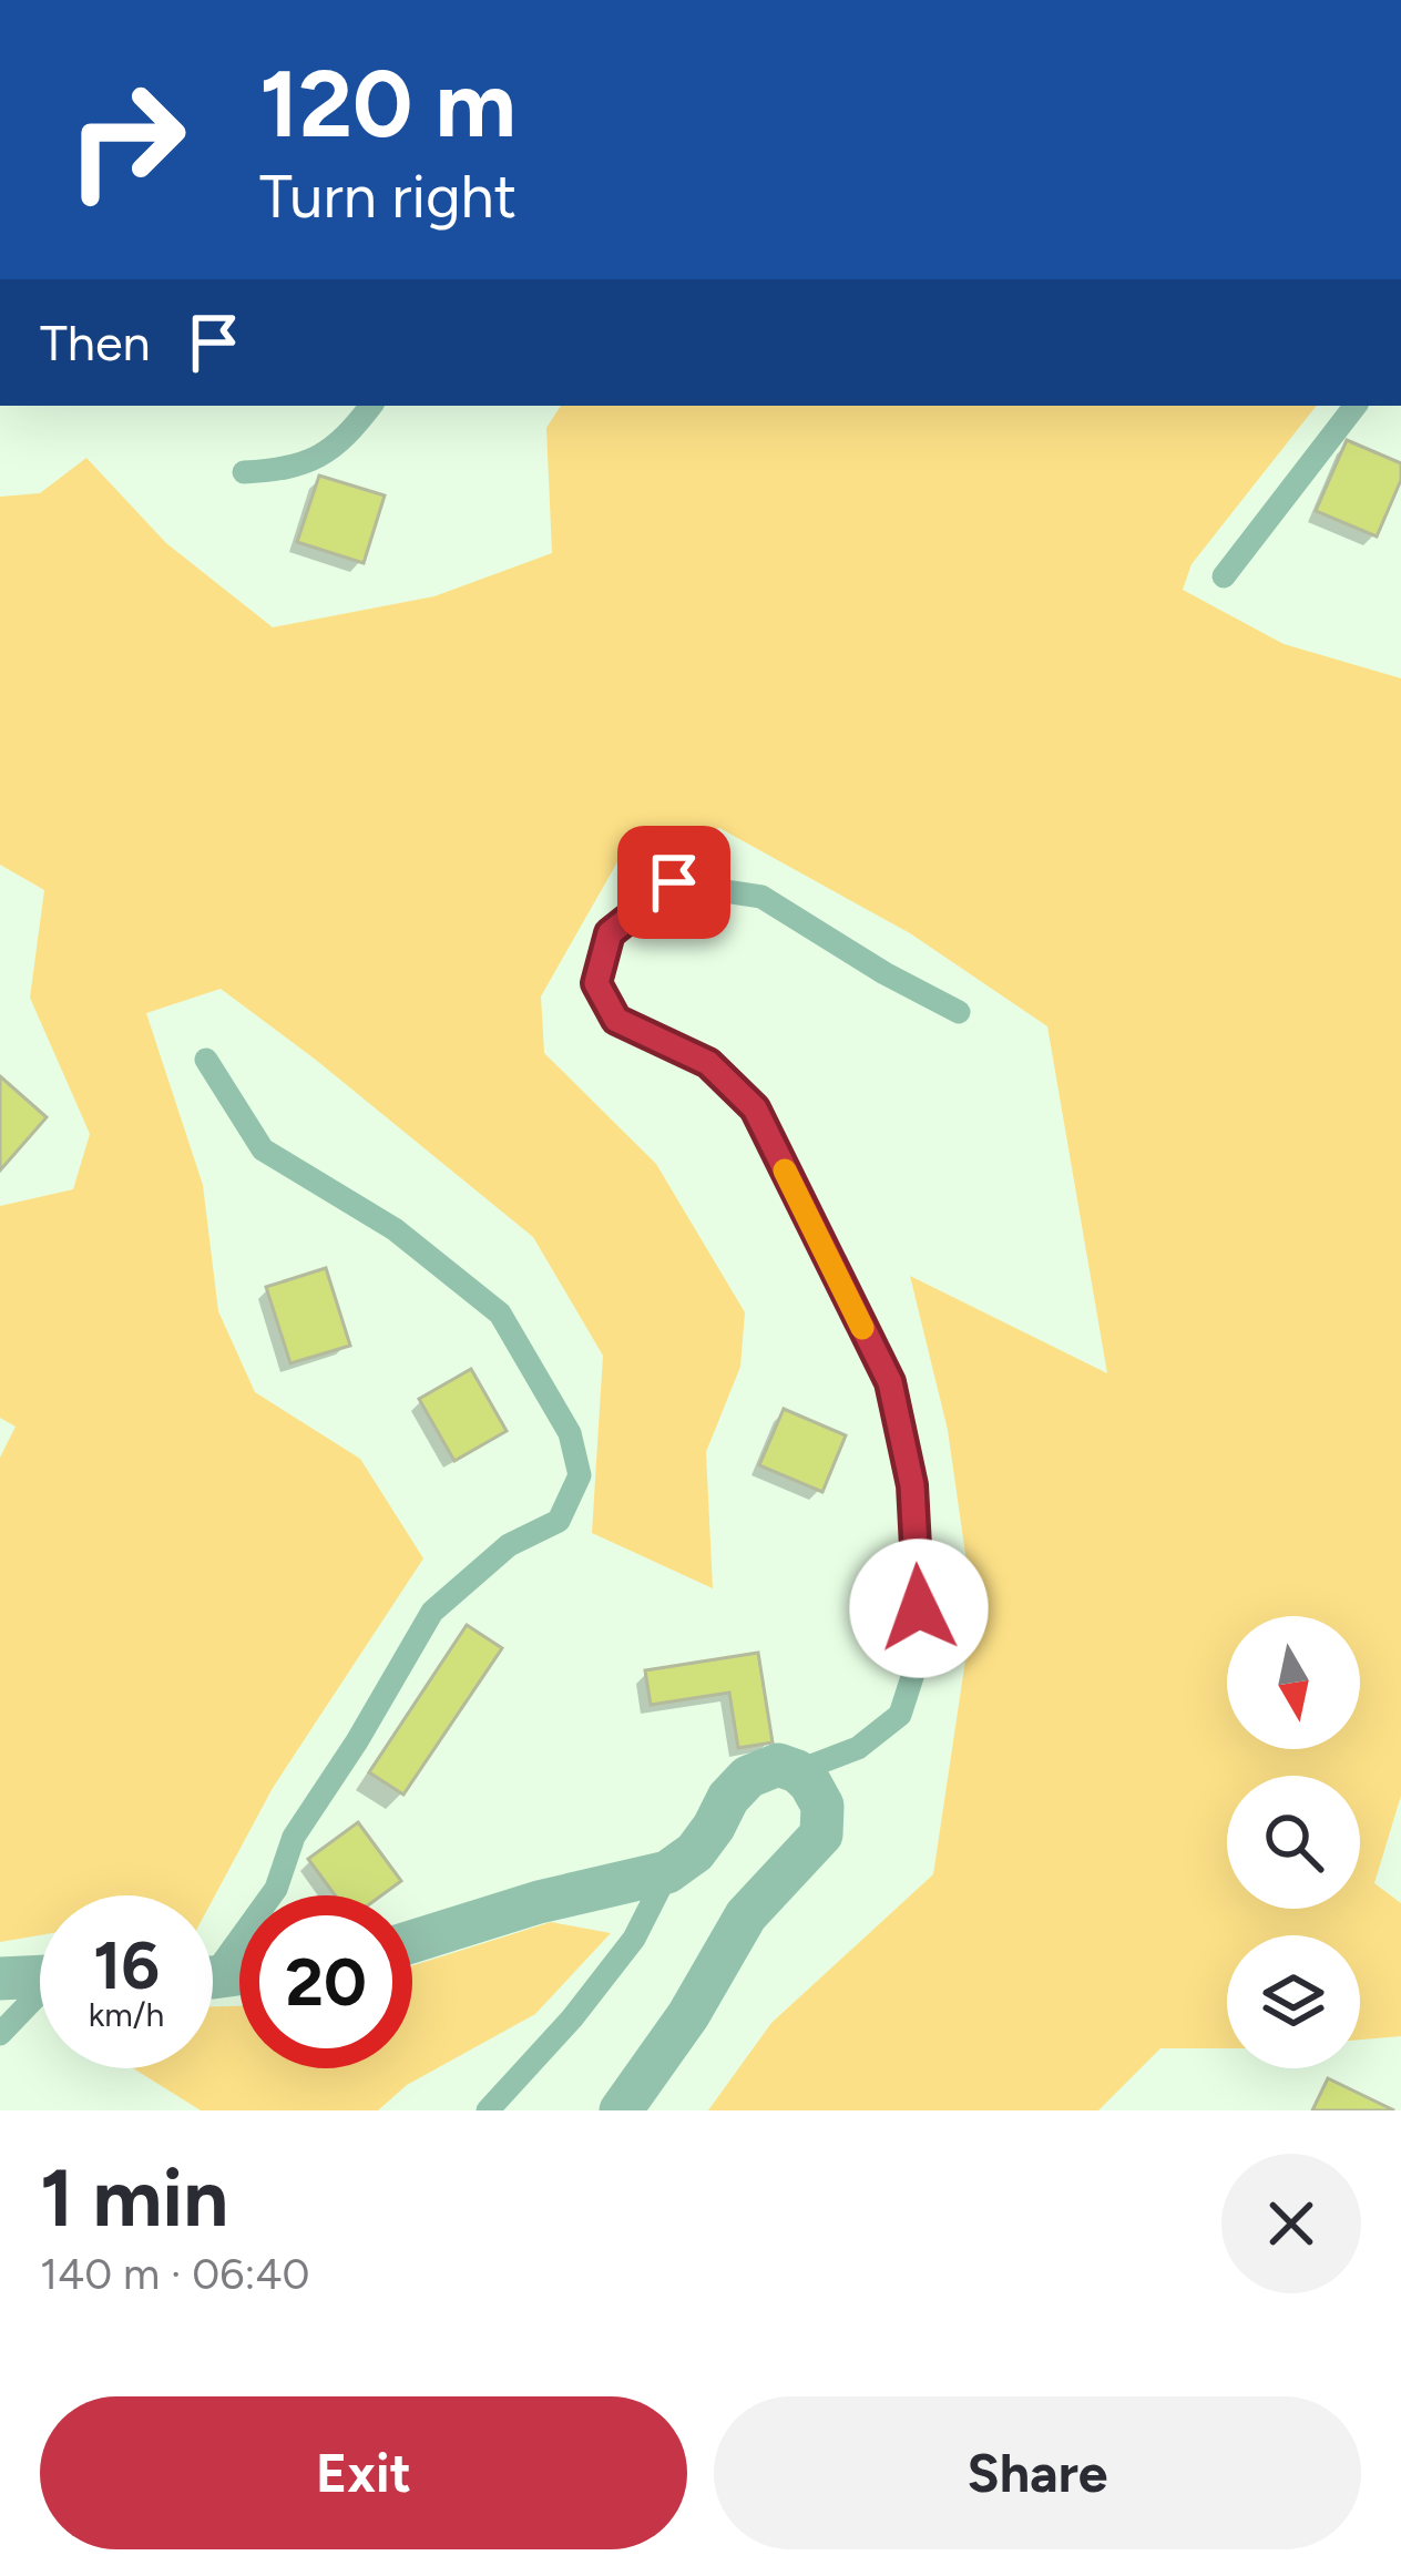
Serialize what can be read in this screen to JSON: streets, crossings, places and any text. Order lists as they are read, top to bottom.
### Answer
{
  "north": "bottom",
  "page": {
    "turn": ["120 m", "Turn right"],
    "then": "Then",
    "speed": "16 km/h",
    "limit": "20",
    "heading": ["1 min", "140 m · 06:40"],
    "buttons": ["Exit", "Share"]
  }
}
